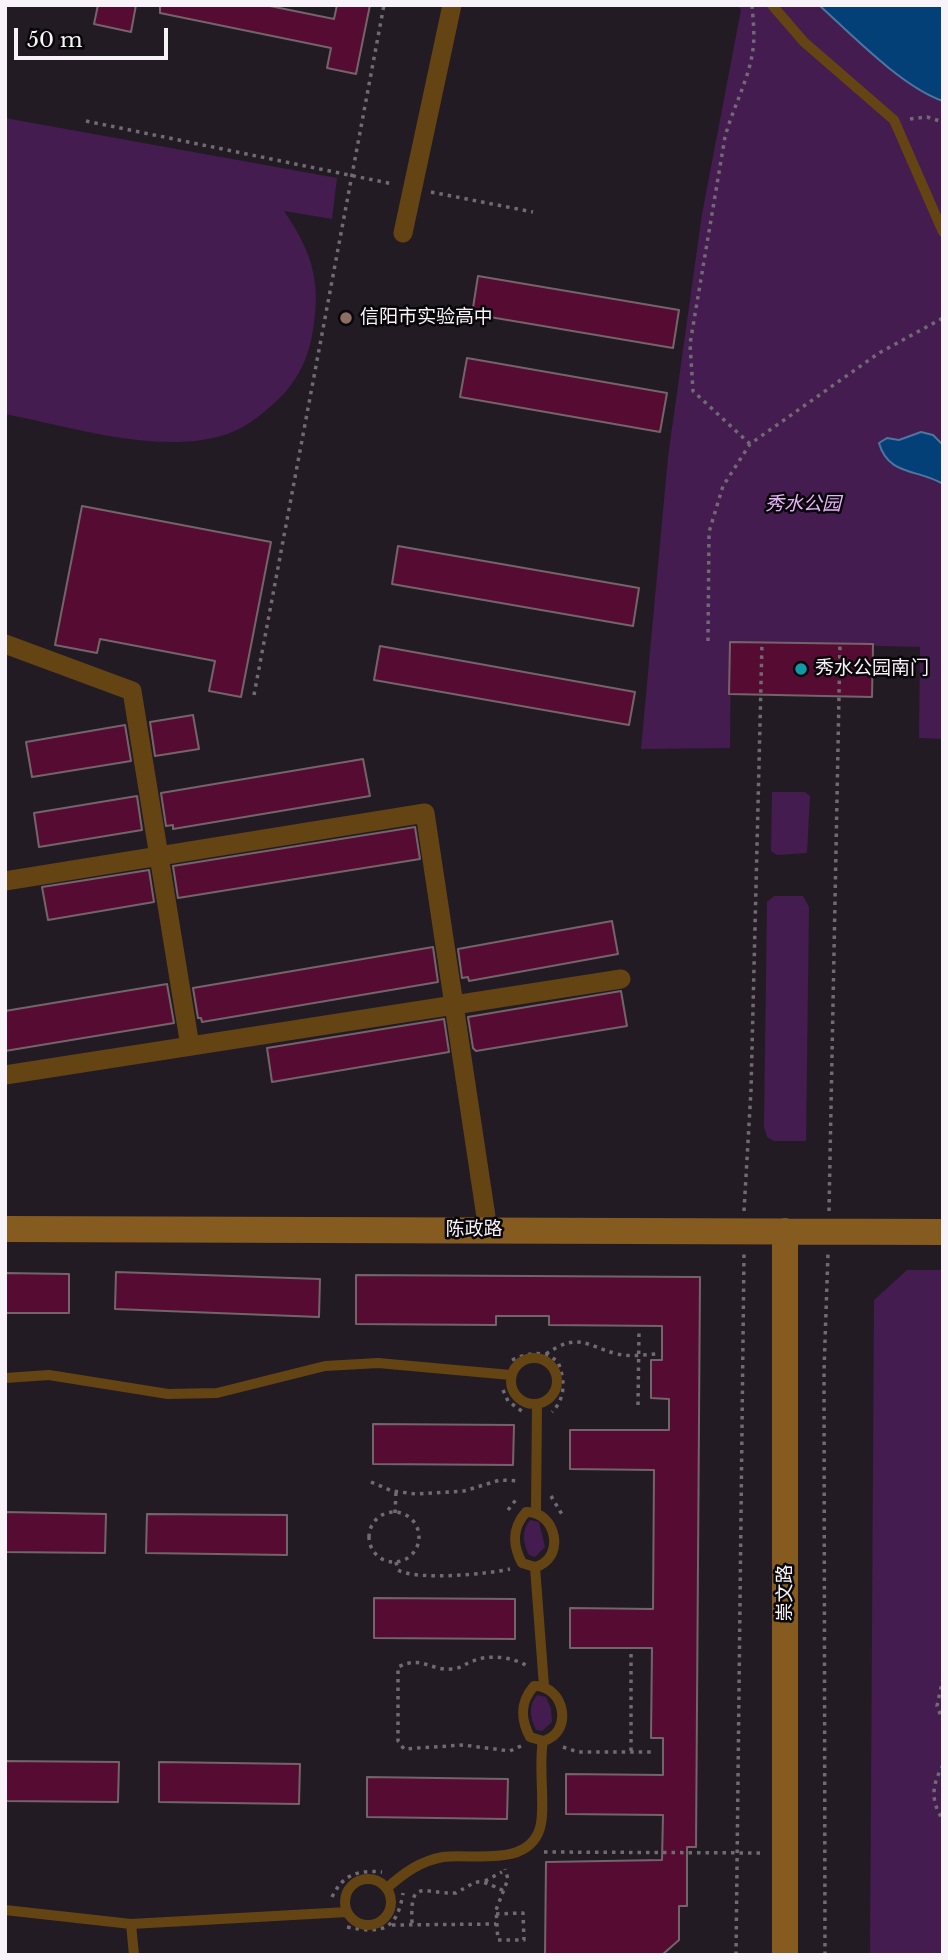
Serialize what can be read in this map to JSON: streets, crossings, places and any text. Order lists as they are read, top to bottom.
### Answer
{
  "streets": {
    "street": ["陈政路", "崇文路"]
  },
  "crossings": [
    ["陈政路", "崇文路"]
  ],
  "parks": ["秀水公园"],
  "places": ["信阳市实验高中", "秀水公园南门"],
  "scale_bar": "50 m"
}
